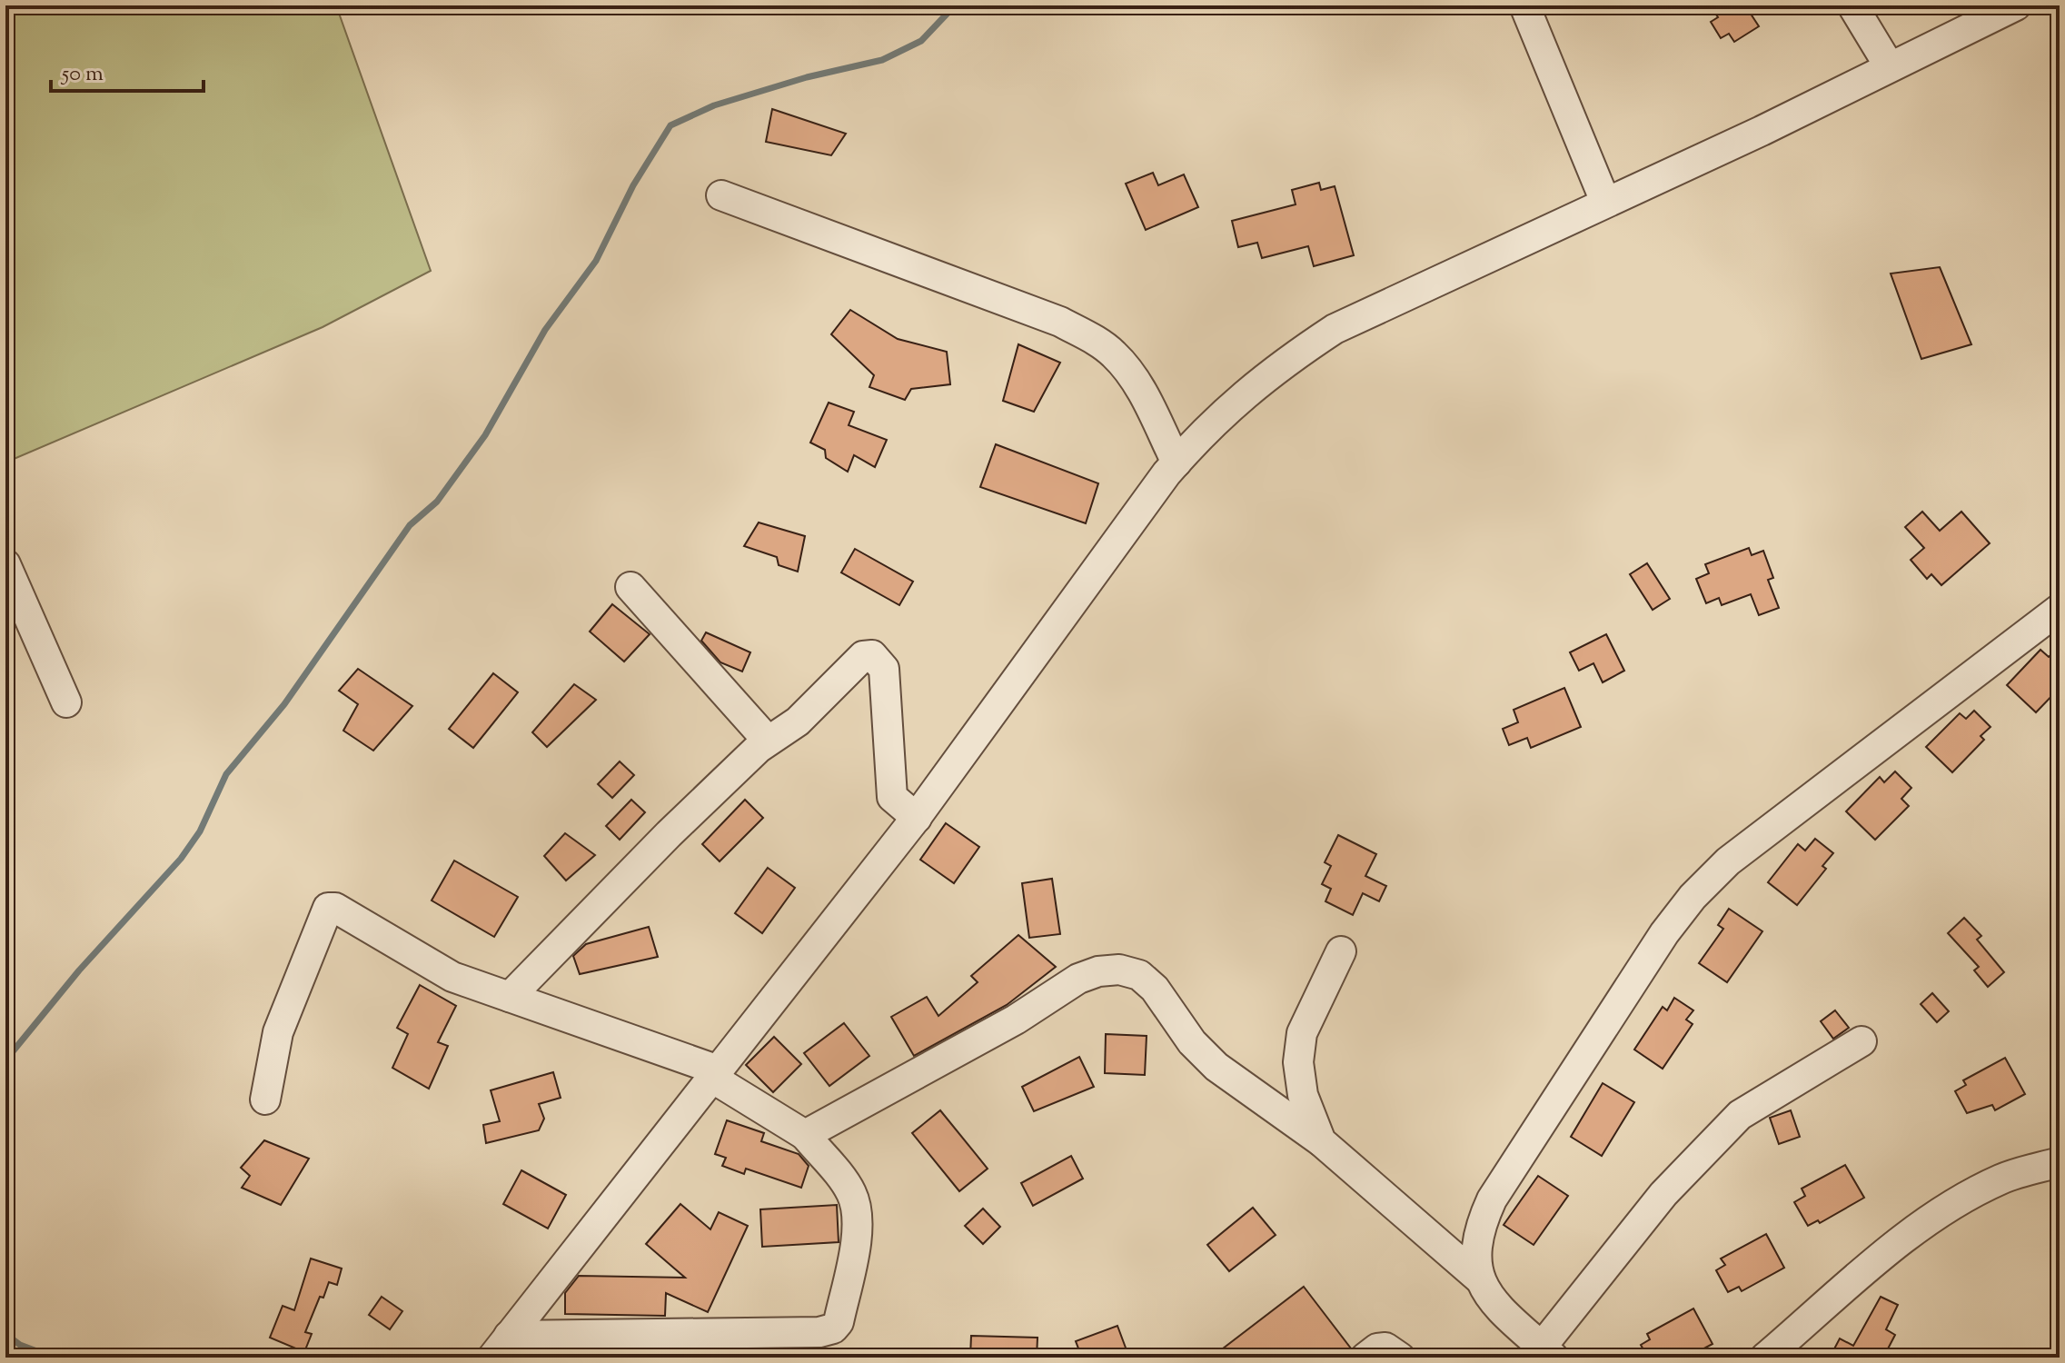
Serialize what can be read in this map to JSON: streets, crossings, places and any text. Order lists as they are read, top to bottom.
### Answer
{
  "scale_bar": "50 m"
}
